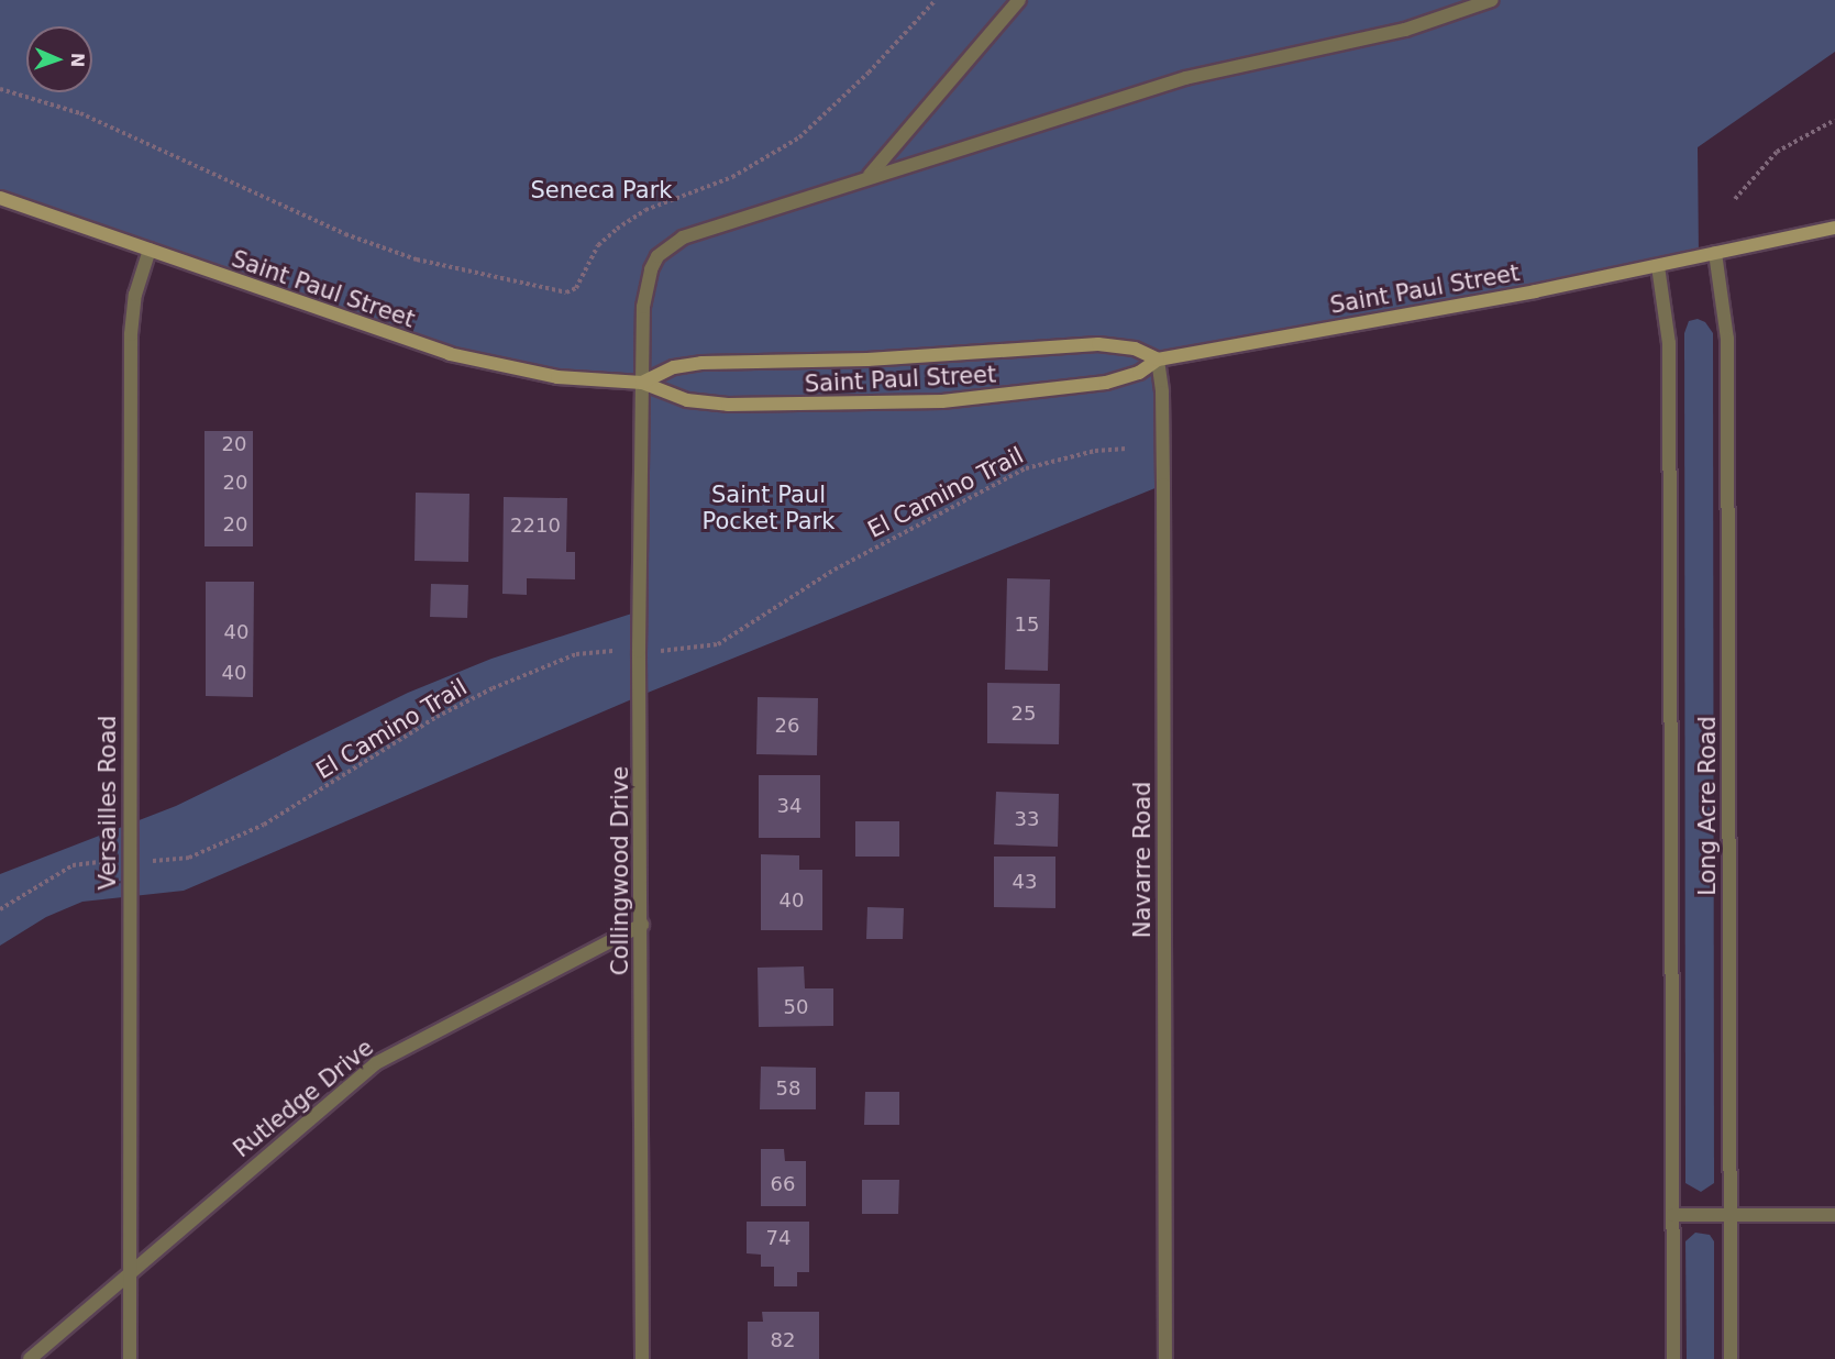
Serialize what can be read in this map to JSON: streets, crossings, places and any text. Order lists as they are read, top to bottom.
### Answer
{
  "streets": {
    "main road": ["Saint Paul Street"],
    "street": [
      "Versailles Road",
      "Long Acre Road",
      "Navarre Road",
      "Collingwood Drive",
      "Rutledge Drive"
    ],
    "path": ["El Camino Trail"]
  },
  "crossings": [
    ["Saint Paul Street", "Versailles Road"],
    ["Saint Paul Street", "Long Acre Road"],
    ["Saint Paul Street", "Navarre Road"],
    ["Saint Paul Street", "Collingwood Drive"],
    ["El Camino Trail", "Versailles Road"],
    ["El Camino Trail", "Collingwood Drive"],
    ["Versailles Road", "Rutledge Drive"],
    ["Collingwood Drive", "Rutledge Drive"]
  ],
  "parks": ["Seneca Park", "Saint Paul Pocket Park"],
  "house_numbers": [
    "20",
    "20",
    "20",
    "2210",
    "15",
    "40",
    "40",
    "25",
    "26",
    "34",
    "33",
    "43",
    "40",
    "50",
    "58",
    "66",
    "74",
    "82"
  ],
  "north": "right"
}
